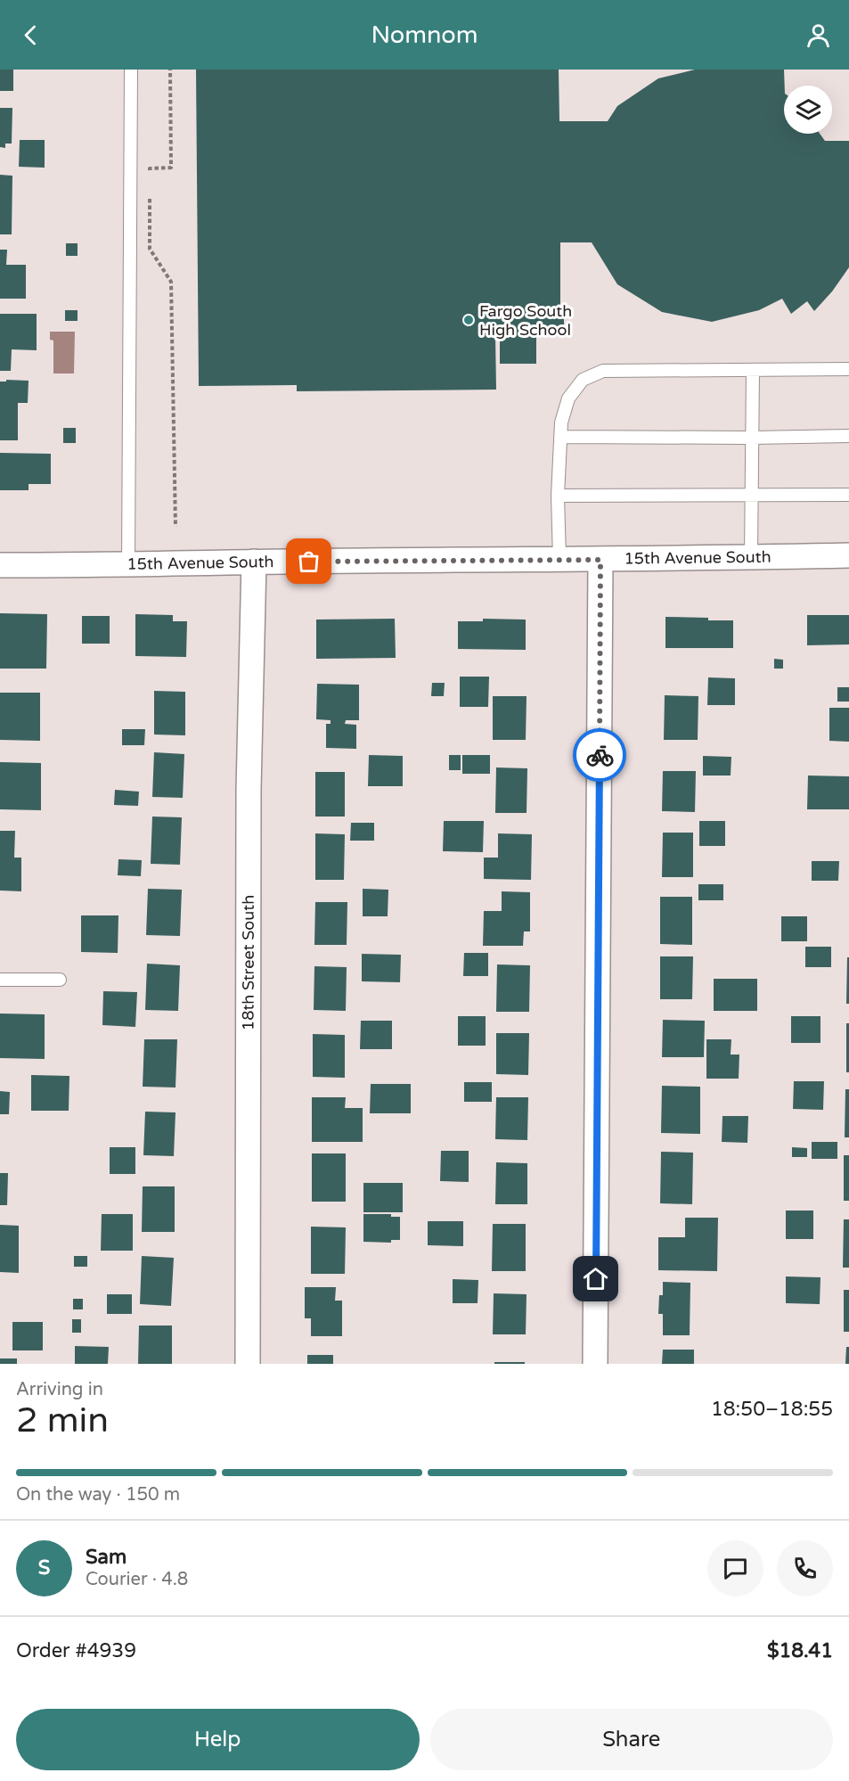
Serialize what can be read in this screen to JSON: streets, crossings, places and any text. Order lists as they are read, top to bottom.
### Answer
{
  "streets": {
    "street": ["15th Avenue South", "18th Street South"]
  },
  "crossings": [
    ["15th Avenue South", "18th Street South"]
  ],
  "places": ["Fargo South High School"],
  "page": {
    "header": "Nomnom",
    "heading": ["2 min", "Arriving in", "18:50–18:55"],
    "panel": [
      "Sam",
      "Courier · 4.8",
      "Order #4939",
      "$18.41"
    ],
    "bar": "On the way · 150 m",
    "round": "S",
    "buttons": ["Help", "Share"]
  }
}
